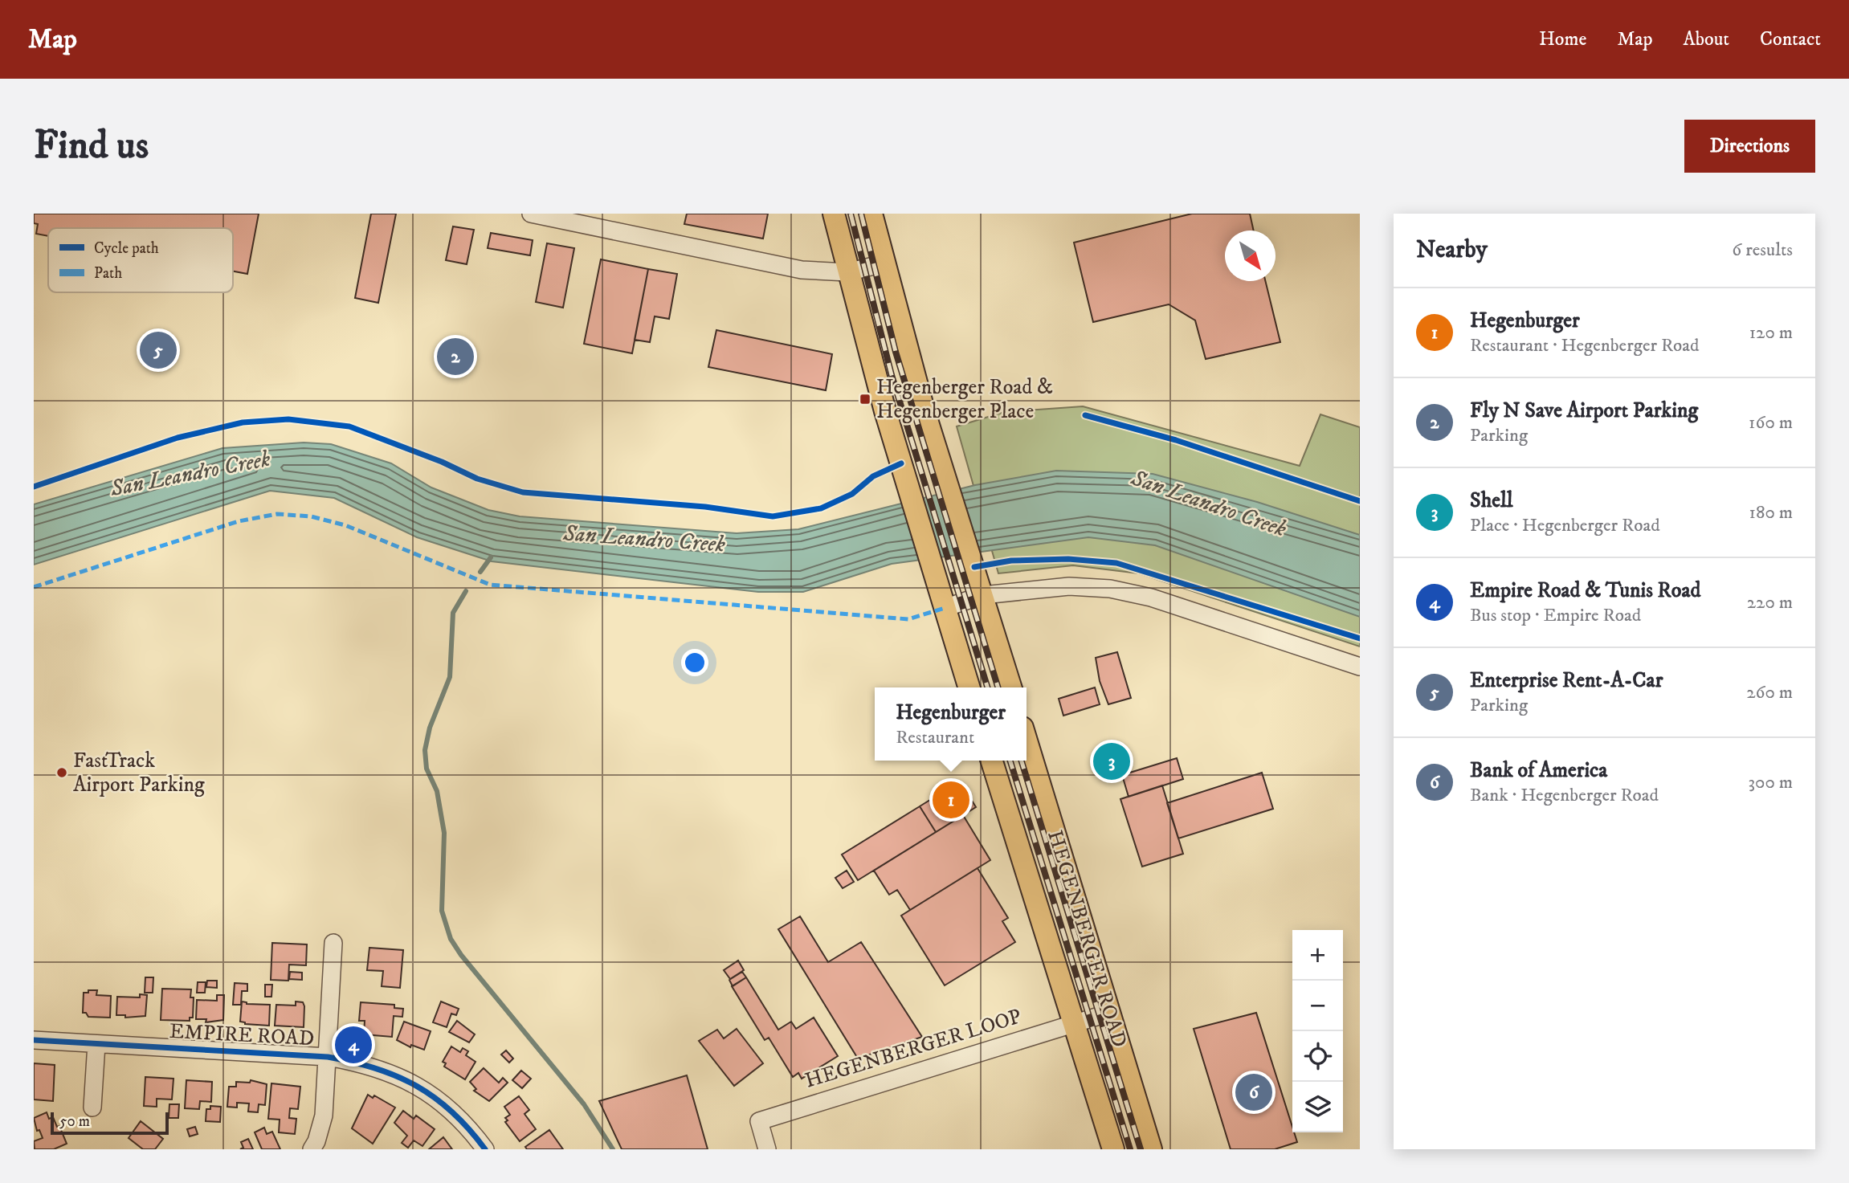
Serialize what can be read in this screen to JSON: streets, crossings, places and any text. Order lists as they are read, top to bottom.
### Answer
{
  "streets": {
    "main road": ["HEGENBERGER ROAD"],
    "street": ["EMPIRE ROAD", "HEGENBERGER LOOP"]
  },
  "crossings": [
    ["HEGENBERGER ROAD", "HEGENBERGER LOOP"]
  ],
  "water": ["San Leandro Creek"],
  "places": {
    "transit": ["Hegenberger Road & Hegenberger Place"],
    "other": ["FastTrack Airport Parking"]
  },
  "legend": ["Cycle path", "Path"],
  "scale_bar": "50 m",
  "north": "bottom right",
  "page": {
    "header": "Map",
    "nav": [
      "Home",
      "Map",
      "About",
      "Contact"
    ],
    "buttons": "Directions",
    "title": "Find us",
    "heading": ["Nearby", "6 results"],
    "list": [
      {
        "mark": "1",
        "name": "Hegenburger",
        "note": "Restaurant · Hegenberger Road",
        "value": "120 m"
      },
      {
        "mark": "2",
        "name": "Fly N Save Airport Parking",
        "note": "Parking",
        "value": "160 m"
      },
      {
        "mark": "3",
        "name": "Shell",
        "note": "Place · Hegenberger Road",
        "value": "180 m"
      },
      {
        "mark": "4",
        "name": "Empire Road & Tunis Road",
        "note": "Bus stop · Empire Road",
        "value": "220 m"
      },
      {
        "mark": "5",
        "name": "Enterprise Rent-A-Car",
        "note": "Parking",
        "value": "260 m"
      },
      {
        "mark": "6",
        "name": "Bank of America",
        "note": "Bank · Hegenberger Road",
        "value": "300 m"
      }
    ],
    "pins": [
      "5",
      "2",
      "3",
      "1",
      "4",
      "6"
    ],
    "popup": ["Hegenburger", "Restaurant"],
    "map_buttons": ["+", "−"],
    "scale": "50 m"
  }
}
